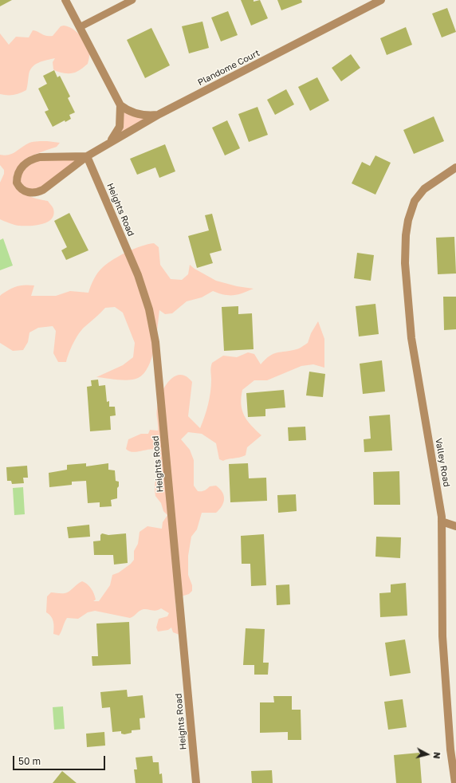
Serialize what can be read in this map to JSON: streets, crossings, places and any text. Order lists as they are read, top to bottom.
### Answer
{
  "streets": {
    "street": ["Plandome Court", "Heights Road", "Valley Road"]
  },
  "crossings": [
    ["Plandome Court", "Heights Road"]
  ],
  "scale_bar": "50 m",
  "north": "right"
}
